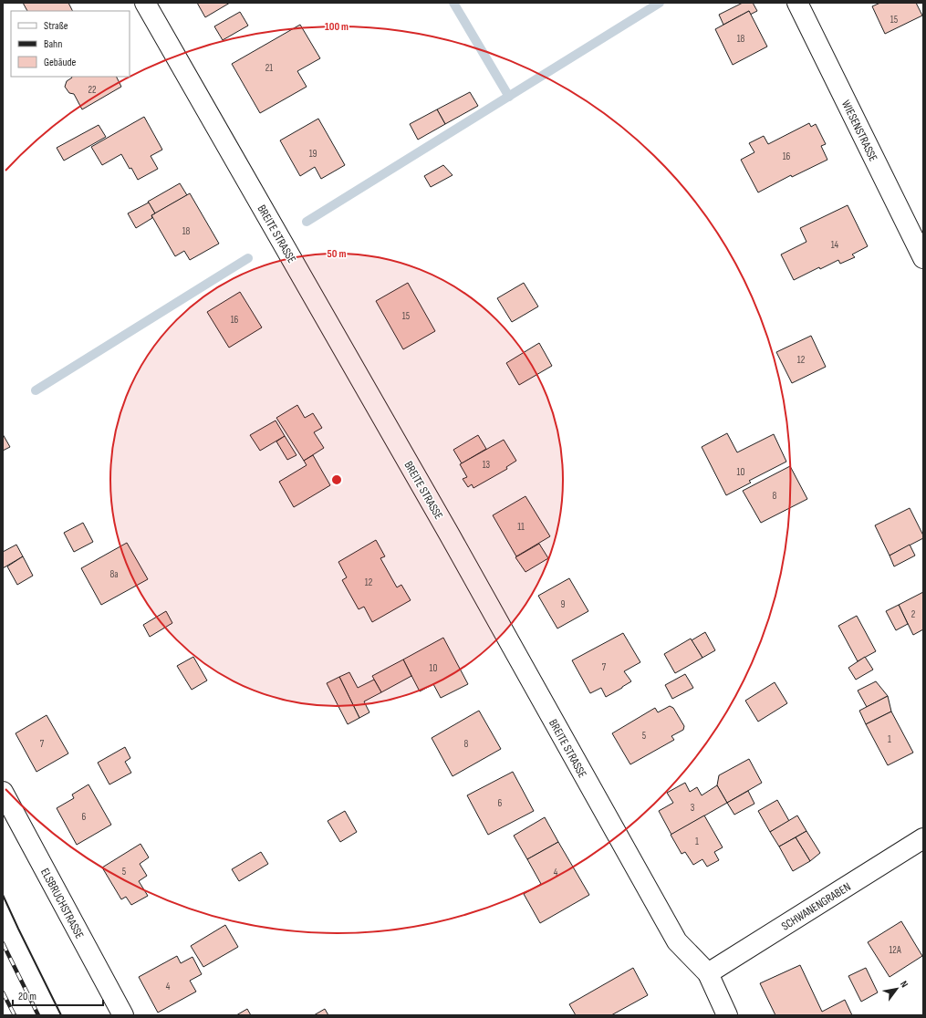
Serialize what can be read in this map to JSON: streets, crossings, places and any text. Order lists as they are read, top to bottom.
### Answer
{
  "streets": {
    "street": [
      "WIESENSTRASSE",
      "BREITE STRASSE",
      "ELSBRUCHSTRASSE",
      "SCHWANENGRABEN"
    ]
  },
  "crossings": [
    ["BREITE STRASSE", "SCHWANENGRABEN"]
  ],
  "house_numbers": [
    "15",
    "18",
    "21",
    "22",
    "19",
    "16",
    "18",
    "14",
    "15",
    "16",
    "12",
    "13",
    "10",
    "8",
    "11",
    "8a",
    "12",
    "9",
    "2",
    "7",
    "10",
    "5",
    "1",
    "7",
    "8",
    "6",
    "3",
    "6",
    "1",
    "5",
    "4",
    "12A",
    "4"
  ],
  "legend": ["Straße", "Bahn", "Gebäude"],
  "scale_bar": "20 m",
  "north": "top right",
  "rings": ["100 m", "50 m"]
}
